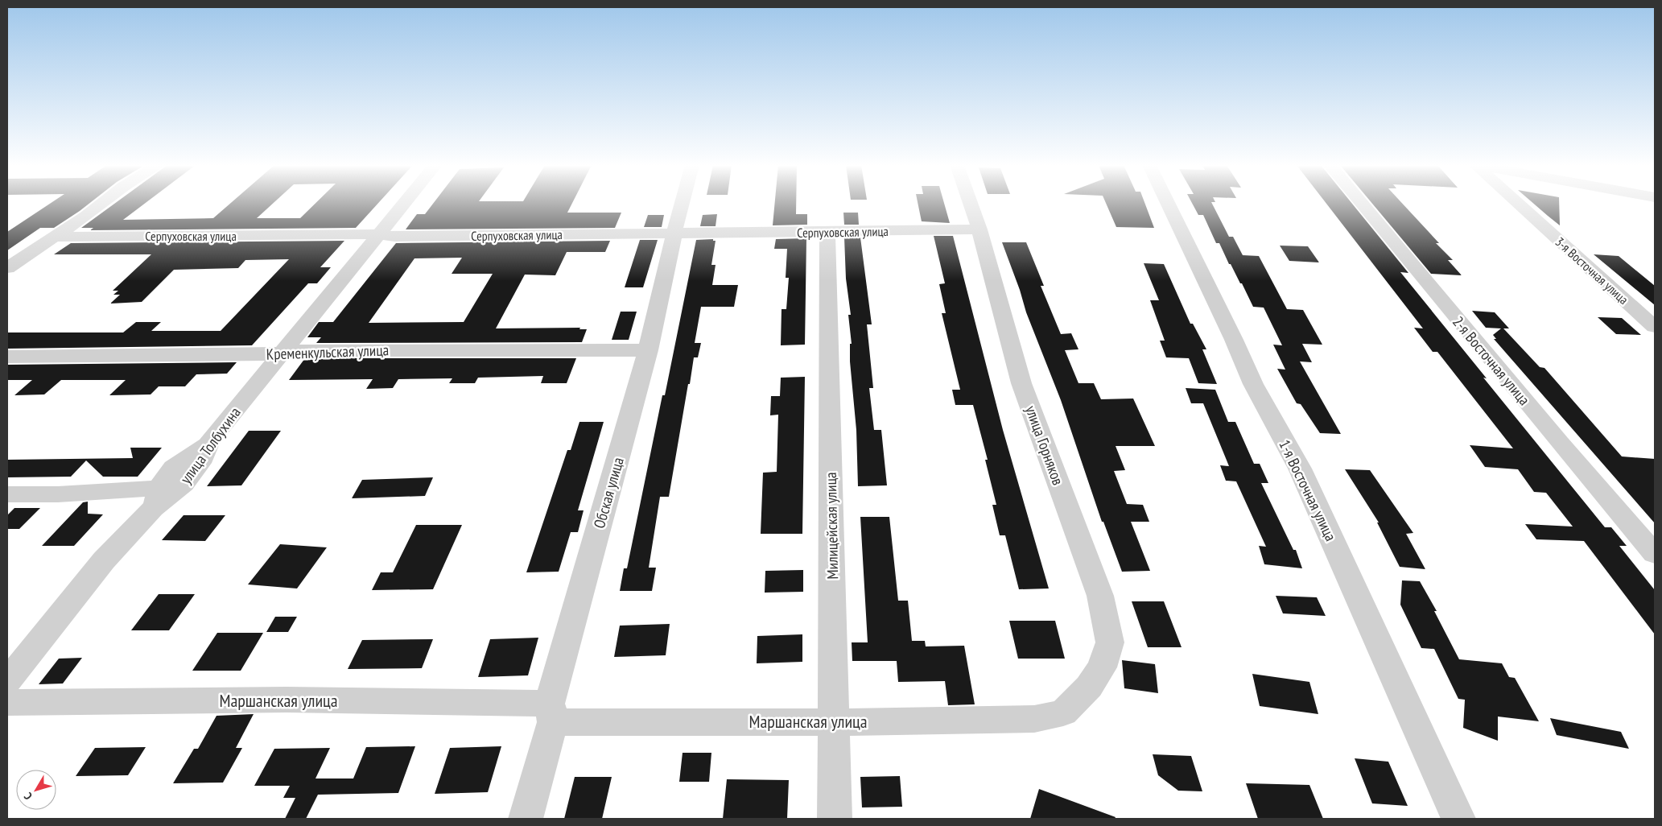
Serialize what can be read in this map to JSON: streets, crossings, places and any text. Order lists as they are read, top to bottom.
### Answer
{
  "streets": {
    "street": [
      "Серпуховская улица",
      "3-я Восточная улица",
      "Кременкульская улица",
      "2-я Восточная улица",
      "улица Толбухина",
      "улица Горняков",
      "1-я Восточная улица",
      "Обская улица",
      "Милицейская улица",
      "Маршанская улица"
    ]
  },
  "crossings": [
    ["Серпуховская улица", "улица Толбухина"],
    ["Серпуховская улица", "улица Горняков"],
    ["Серпуховская улица", "Обская улица"],
    ["Серпуховская улица", "Милицейская улица"],
    ["Кременкульская улица", "улица Толбухина"],
    ["Кременкульская улица", "Обская улица"],
    ["улица Горняков", "Маршанская улица"],
    ["Обская улица", "Маршанская улица"],
    ["Милицейская улица", "Маршанская улица"]
  ],
  "north": "bottom left"
}
